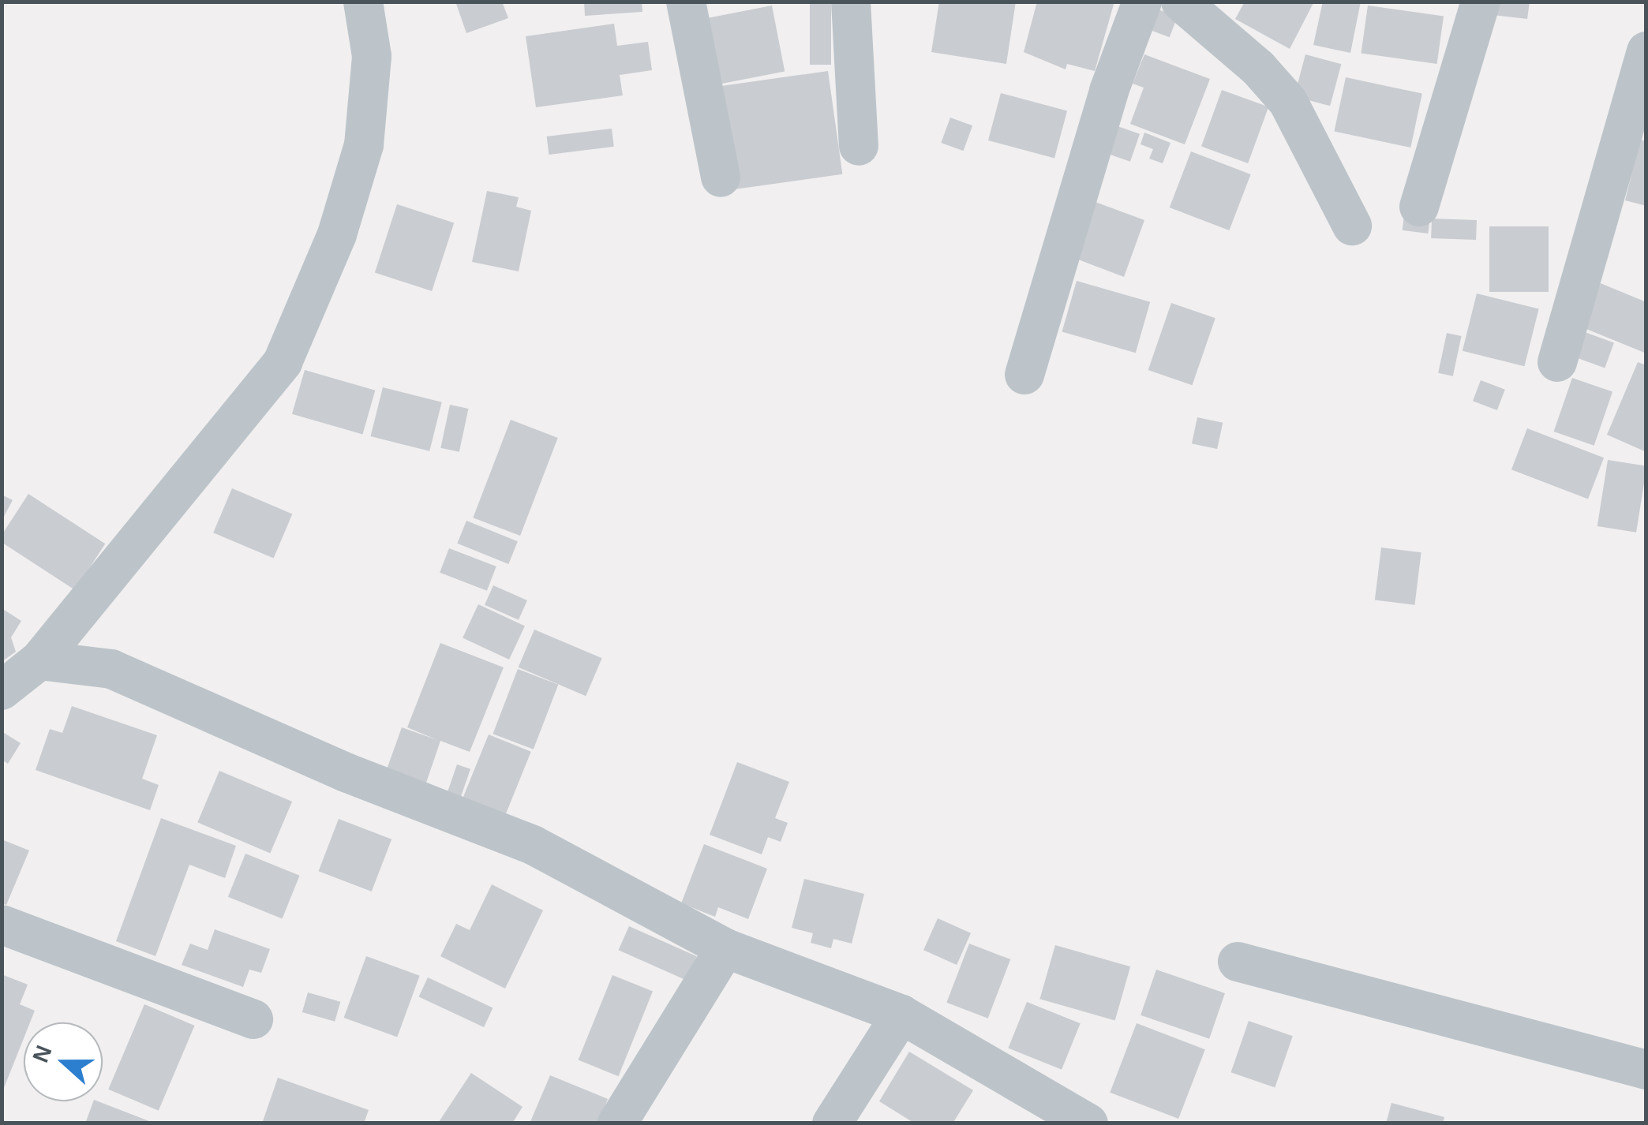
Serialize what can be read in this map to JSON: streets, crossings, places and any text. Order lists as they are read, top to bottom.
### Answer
{
  "north": "left"
}
